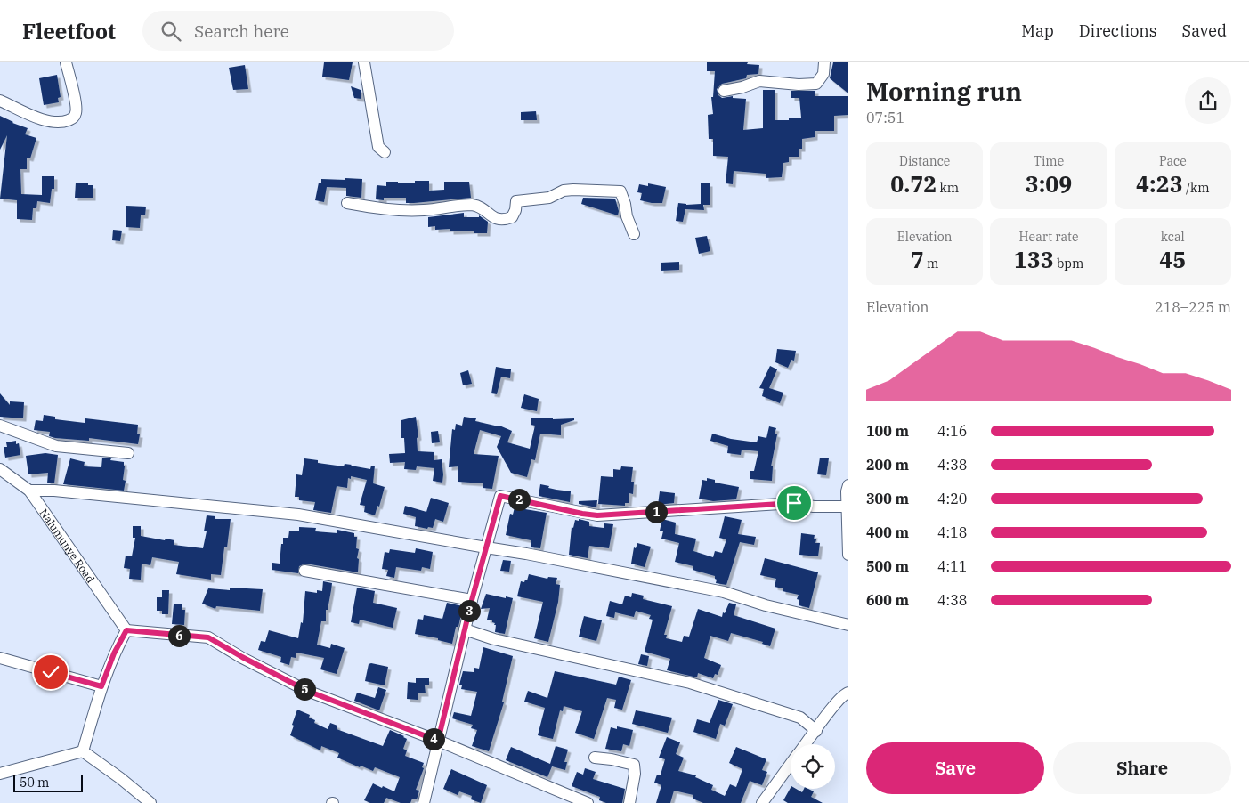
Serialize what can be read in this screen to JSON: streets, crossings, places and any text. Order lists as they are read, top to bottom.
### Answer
{
  "streets": {
    "street": ["Nalumunye Road"]
  },
  "scale_bar": "50 m",
  "page": {
    "header": "Fleetfoot",
    "search": "Search here",
    "nav": ["Map", "Directions", "Saved"],
    "heading": ["Morning run", "07:51"],
    "stats": [
      ["Distance", "0.72 km"],
      ["Time", "3:09"],
      ["Pace", "4:23 /km"],
      ["Elevation", "7 m"],
      ["Heart rate", "133 bpm"],
      ["kcal", "45"]
    ],
    "chart": ["Elevation", "218–225 m"],
    "list": [
      {
        "name": "100 m",
        "note": "4:16"
      },
      {
        "name": "200 m",
        "note": "4:38"
      },
      {
        "name": "300 m",
        "note": "4:20"
      },
      {
        "name": "400 m",
        "note": "4:18"
      },
      {
        "name": "500 m",
        "note": "4:11"
      },
      {
        "name": "600 m",
        "note": "4:38"
      }
    ],
    "pins": [
      "2",
      "1",
      "3",
      "6",
      "5",
      "4"
    ],
    "buttons": ["Save", "Share"],
    "scale": "50 m"
  }
}
